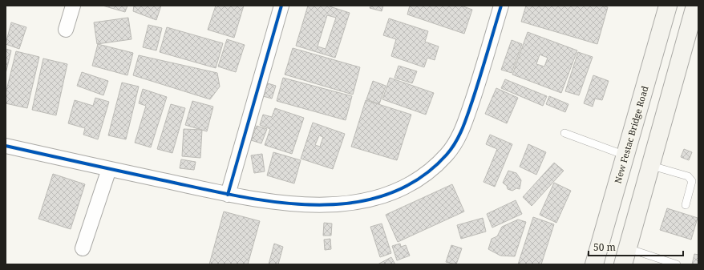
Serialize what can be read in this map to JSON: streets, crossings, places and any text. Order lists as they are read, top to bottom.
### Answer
{
  "streets": {
    "main road": ["New Festac Bridge Road"]
  },
  "scale_bar": "50 m"
}
